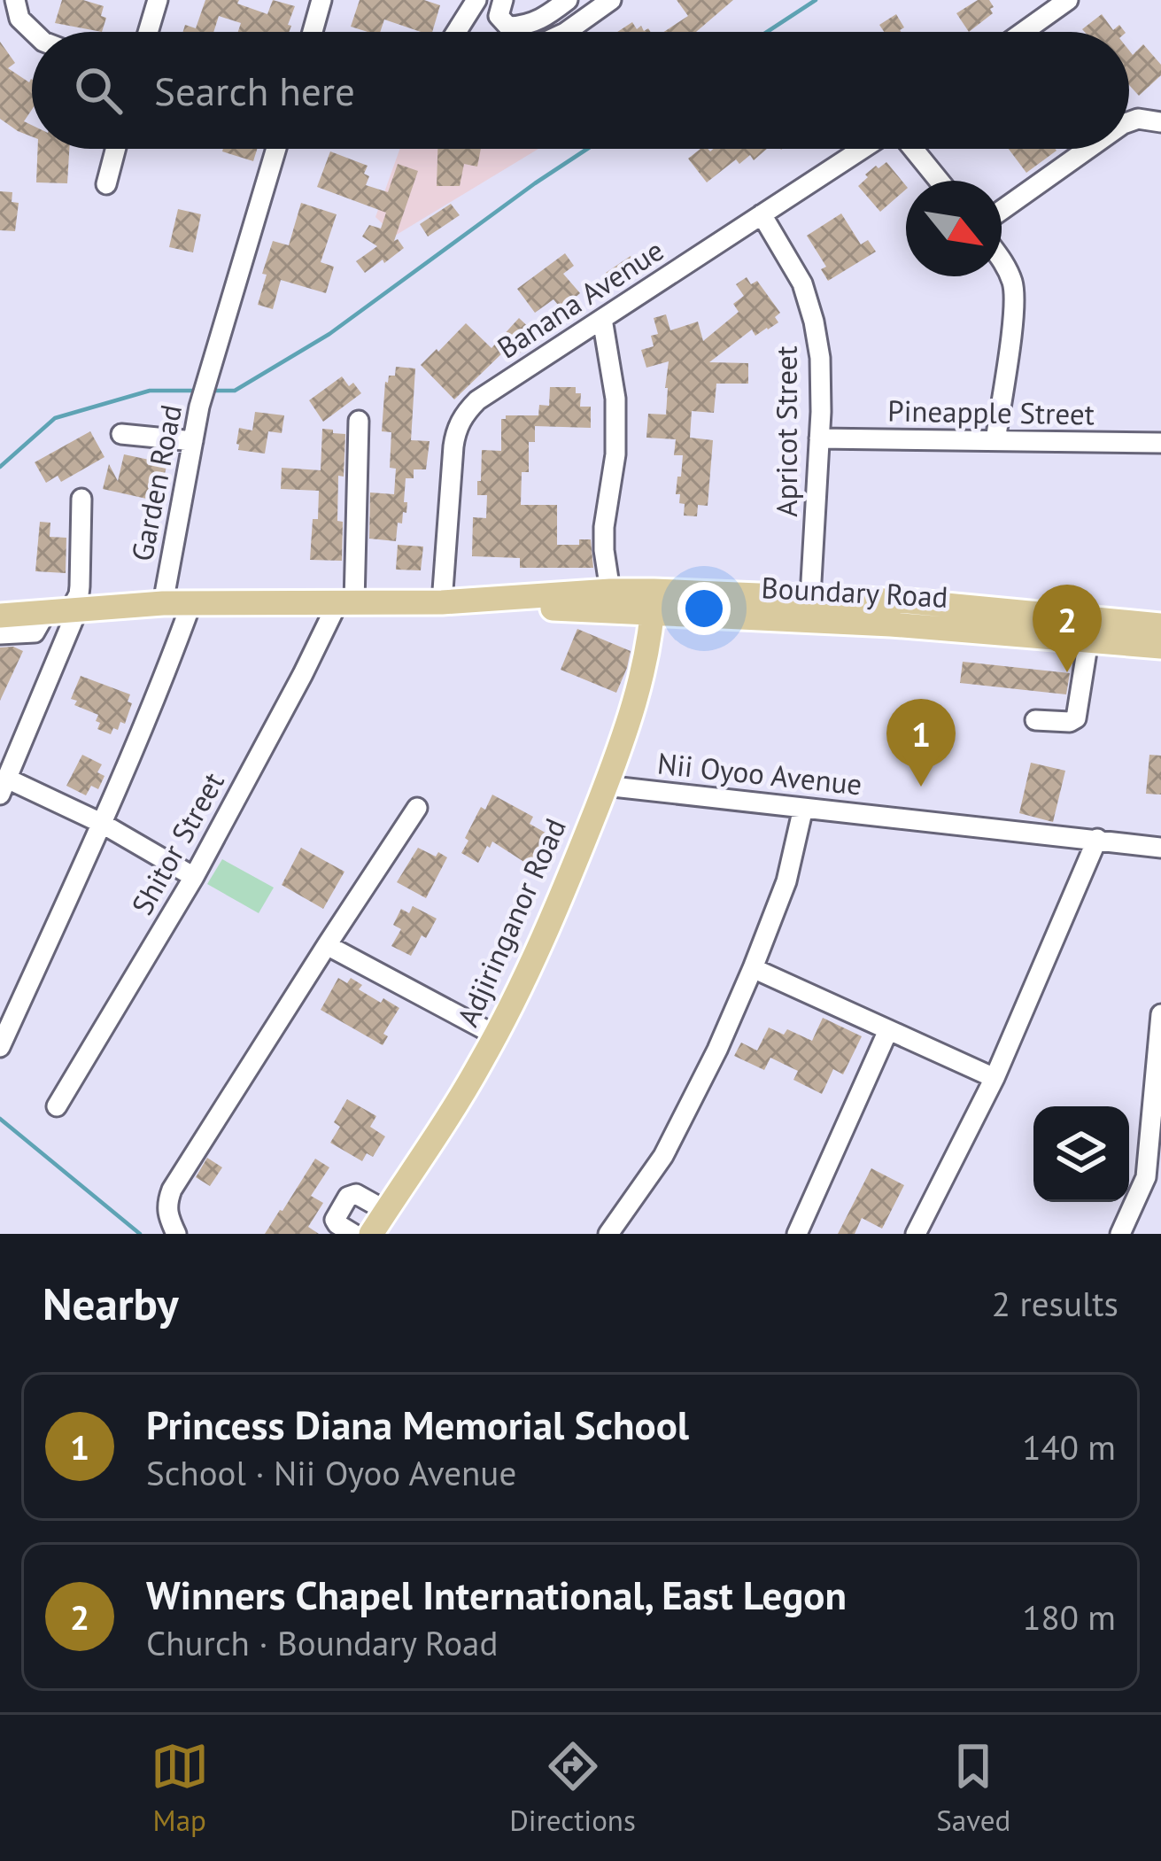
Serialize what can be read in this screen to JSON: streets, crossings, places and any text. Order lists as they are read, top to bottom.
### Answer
{
  "streets": {
    "main road": ["Boundary Road", "Adjiringanor Road"],
    "street": [
      "Banana Avenue",
      "Pineapple Street",
      "Apricot Street",
      "Garden Road",
      "Nii Oyoo Avenue",
      "Shitor Street"
    ]
  },
  "crossings": [
    ["Banana Avenue", "Apricot Street"],
    ["Banana Avenue", "Boundary Road"],
    ["Pineapple Street", "Apricot Street"],
    ["Apricot Street", "Boundary Road"],
    ["Garden Road", "Boundary Road"],
    ["Boundary Road", "Shitor Street"],
    ["Boundary Road", "Adjiringanor Road"],
    ["Nii Oyoo Avenue", "Adjiringanor Road"]
  ],
  "north": "bottom right",
  "page": {
    "search": "Search here",
    "pins": ["2", "1"],
    "heading": ["Nearby", "2 results"],
    "list": [
      {
        "mark": "1",
        "name": "Princess Diana Memorial School",
        "note": "School · Nii Oyoo Avenue",
        "value": "140 m"
      },
      {
        "mark": "2",
        "name": "Winners Chapel International, East Legon",
        "note": "Church · Boundary Road",
        "value": "180 m"
      }
    ],
    "nav": ["Map", "Directions", "Saved"]
  }
}
